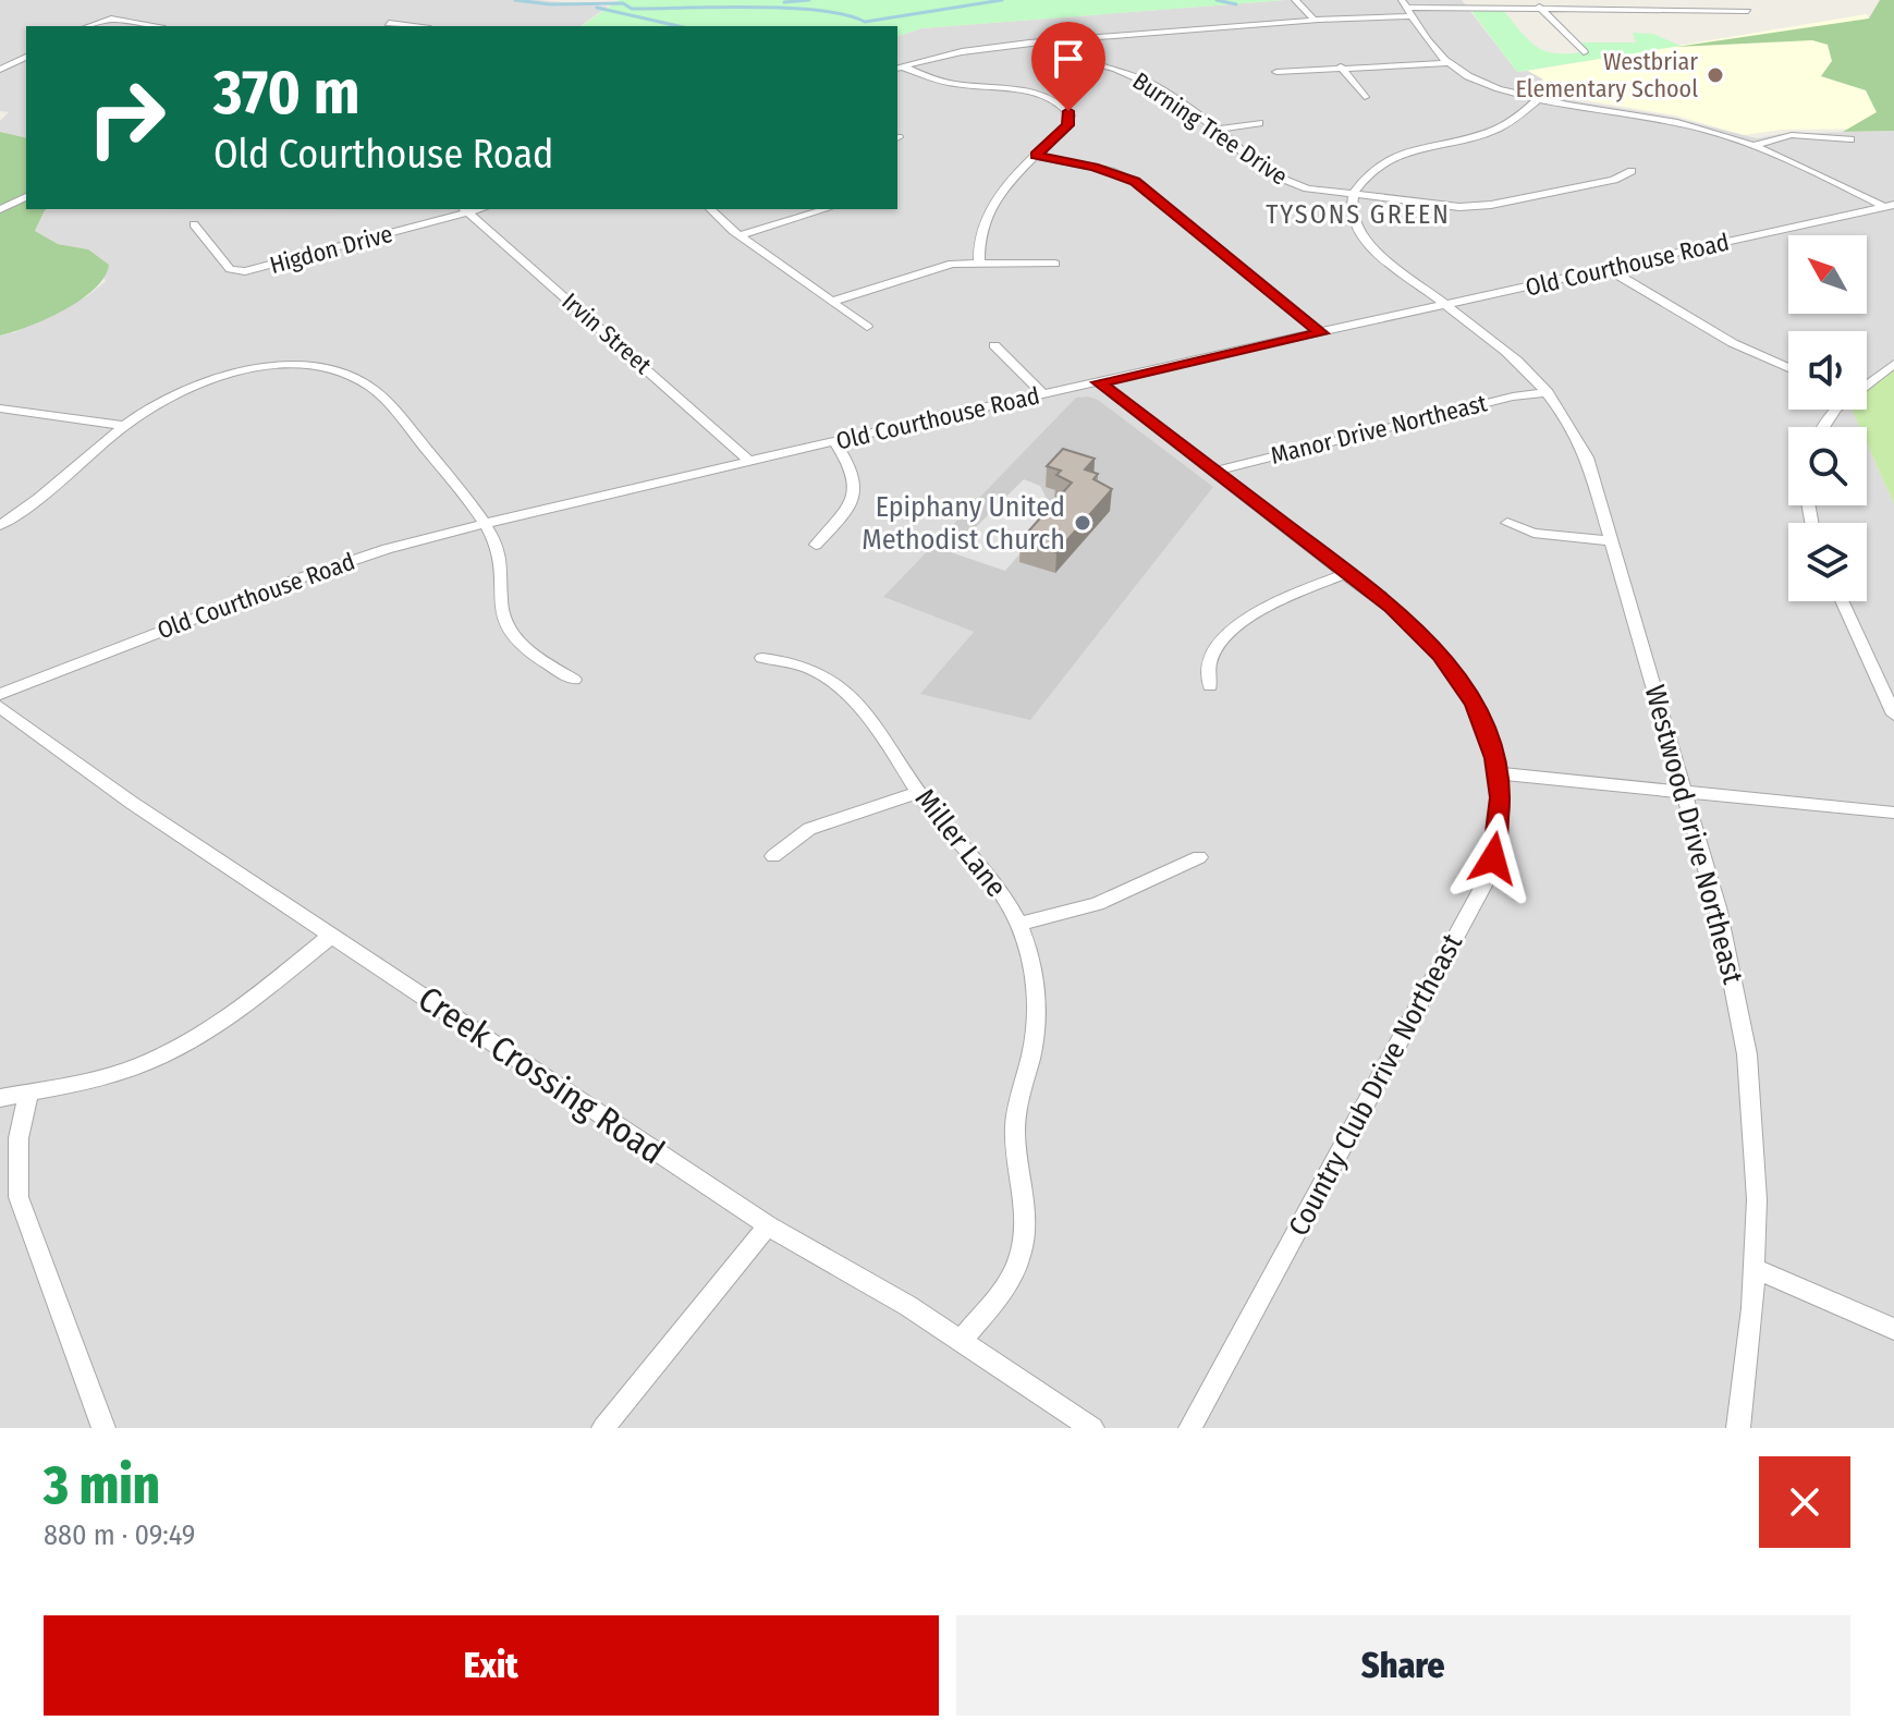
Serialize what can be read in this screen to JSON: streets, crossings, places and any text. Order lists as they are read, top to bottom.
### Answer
{
  "streets": {
    "street": [
      "Burning Tree Drive",
      "Higdon Drive",
      "Old Courthouse Road",
      "Irvin Street",
      "Manor Drive Northeast",
      "Westwood Drive Northeast",
      "Miller Lane",
      "Creek Crossing Road",
      "Country Club Drive Northeast"
    ]
  },
  "crossings": [
    ["Burning Tree Drive", "Westwood Drive Northeast"],
    ["Higdon Drive", "Irvin Street"],
    ["Old Courthouse Road", "Irvin Street"],
    ["Old Courthouse Road", "Westwood Drive Northeast"],
    ["Old Courthouse Road", "Country Club Drive Northeast"],
    ["Manor Drive Northeast", "Westwood Drive Northeast"],
    ["Manor Drive Northeast", "Country Club Drive Northeast"],
    ["Miller Lane", "Creek Crossing Road"]
  ],
  "districts": ["TYSONS GREEN"],
  "places": ["Westbriar Elementary School", "Epiphany United Methodist Church"],
  "north": "top left",
  "page": {
    "turn": ["370 m", "Old Courthouse Road"],
    "heading": ["3 min", "880 m · 09:49"],
    "buttons": ["Exit", "Share"]
  }
}
